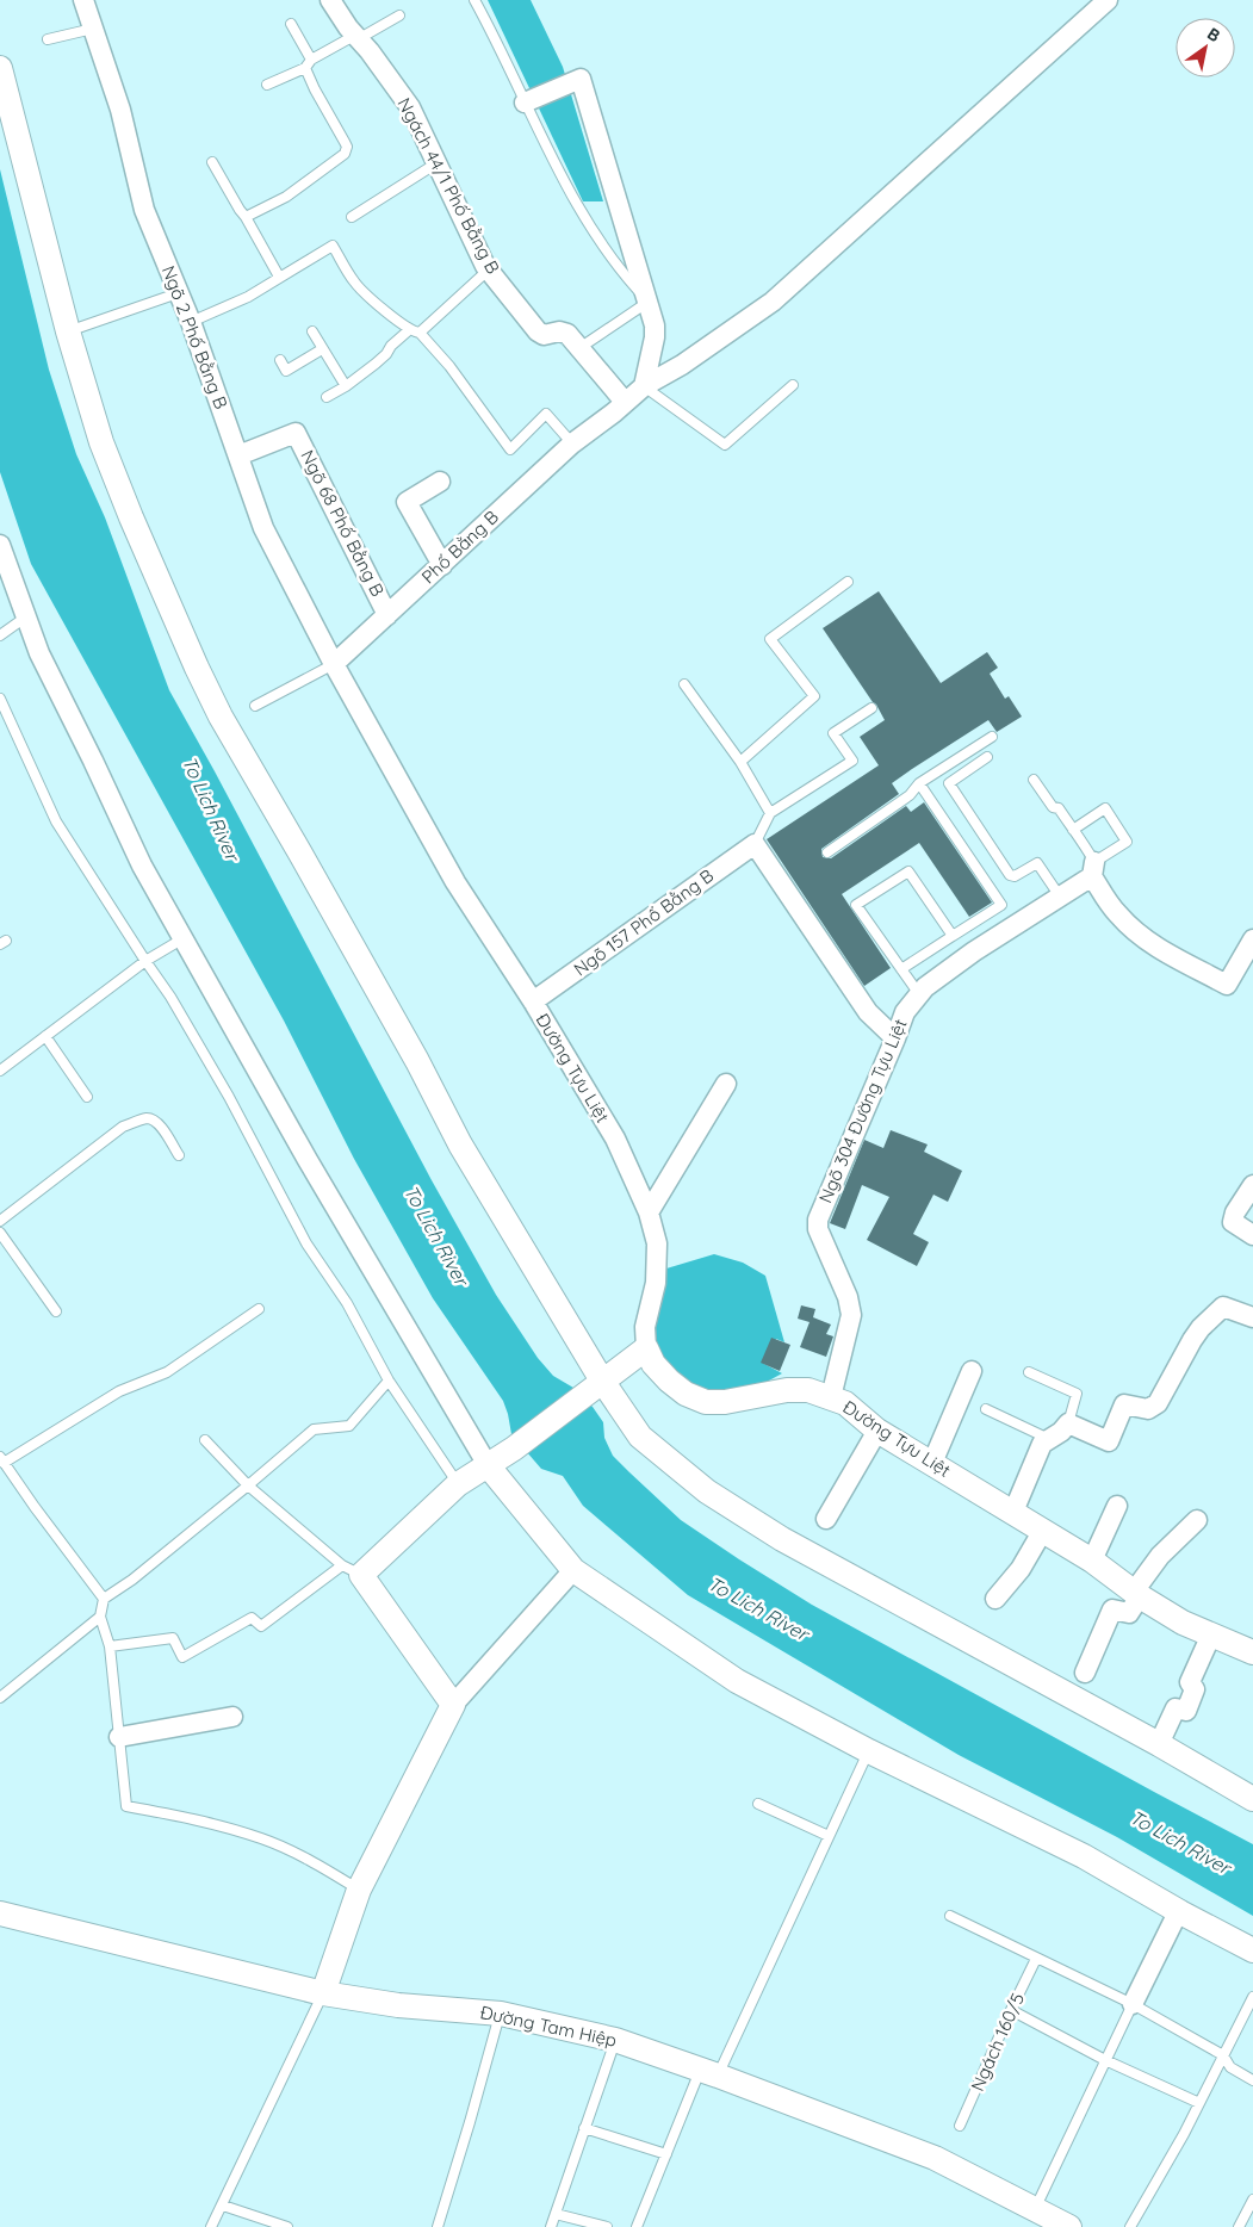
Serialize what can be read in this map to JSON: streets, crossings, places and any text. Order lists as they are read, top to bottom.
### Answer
{
  "streets": {
    "street": [
      "Ngách 44/1 Phố Bằng B",
      "Ngõ 2 Phố Bằng B",
      "Ngõ 68 Phố Bằng B",
      "Phố Bằng B",
      "Ngõ 157 Phố Bằng B",
      "Đường Tựu Liệt",
      "Ngõ 304 Đường Tựu Liệt",
      "Đường Tam Hiệp"
    ],
    "lane": ["Ngách 160/5"]
  },
  "crossings": [
    ["Ngách 44/1 Phố Bằng B", "Phố Bằng B"],
    ["Ngõ 2 Phố Bằng B", "Ngõ 68 Phố Bằng B"],
    ["Ngõ 2 Phố Bằng B", "Phố Bằng B"],
    ["Ngõ 68 Phố Bằng B", "Phố Bằng B"],
    ["Ngõ 157 Phố Bằng B", "Đường Tựu Liệt"],
    ["Đường Tựu Liệt", "Ngõ 304 Đường Tựu Liệt"]
  ],
  "water": ["To Lich River"],
  "north": "top right"
}
